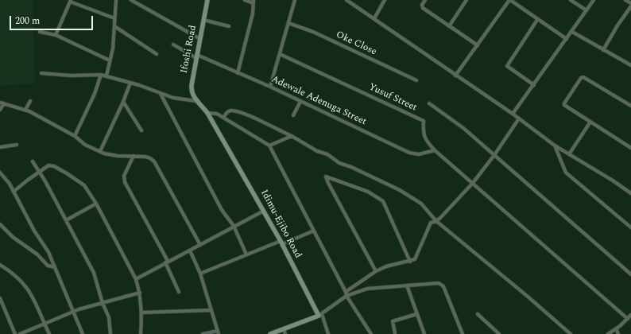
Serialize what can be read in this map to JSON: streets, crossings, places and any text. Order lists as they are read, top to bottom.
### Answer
{
  "streets": {
    "main road": ["Ifoshi Road", "Idimu-Ejibo Road"],
    "street": ["Oke Close", "Yusuf Street", "Adewale Adenuga Street"]
  },
  "crossings": [
    ["Ifoshi Road", "Adewale Adenuga Street"],
    ["Ifoshi Road", "Idimu-Ejibo Road"],
    ["Yusuf Street", "Adewale Adenuga Street"]
  ],
  "scale_bar": "200 m"
}
